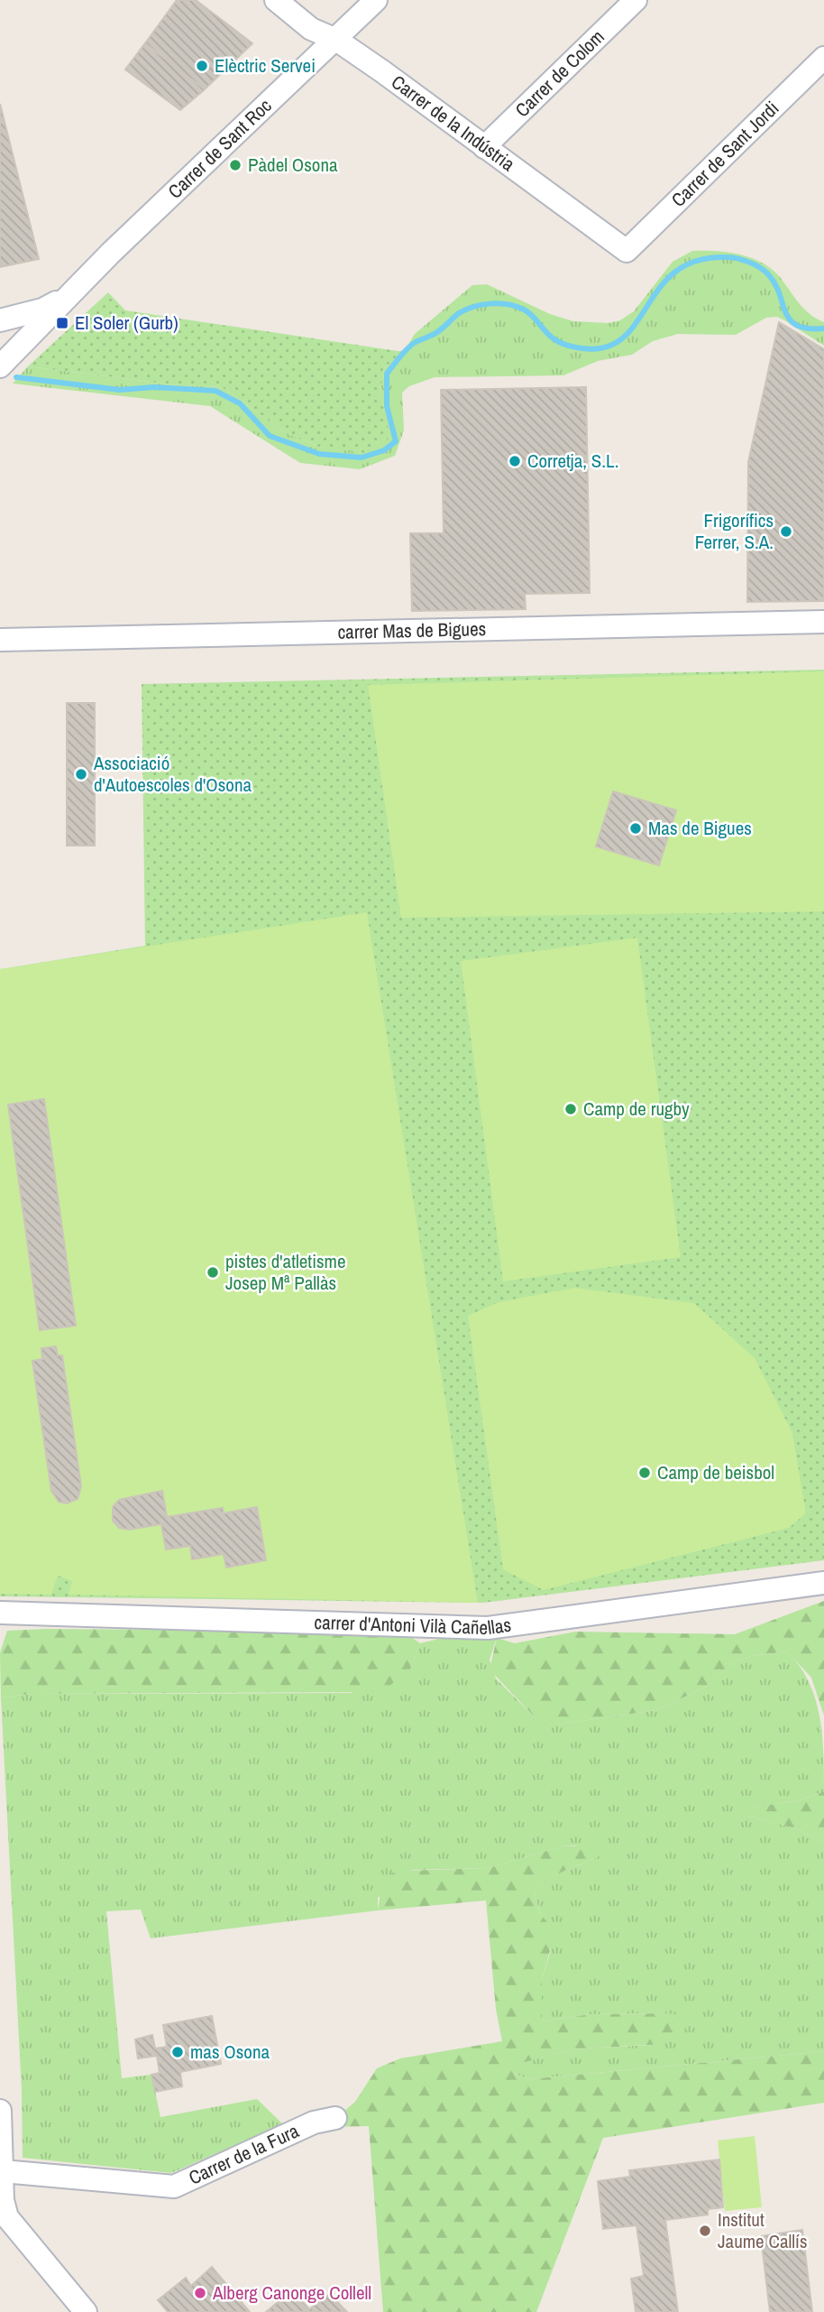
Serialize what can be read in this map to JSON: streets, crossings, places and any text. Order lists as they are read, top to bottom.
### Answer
{
  "streets": {
    "street": [
      "Carrer de Colom",
      "Carrer de la Indústria",
      "Carrer de Sant Roc",
      "Carrer de Sant Jordi",
      "carrer Mas de Bigues",
      "carrer d'Antoni Vilà Cañellas",
      "Carrer de la Fura"
    ]
  },
  "crossings": [
    ["Carrer de Colom", "Carrer de la Indústria"],
    ["Carrer de la Indústria", "Carrer de Sant Roc"],
    ["Carrer de la Indústria", "Carrer de Sant Jordi"]
  ],
  "places": {
    "other": [
      "Elèctric Servei",
      "Pàdel Osona",
      "Corretja, S.L.",
      "Frigorífics Ferrer, S.A.",
      "Associació d'Autoescoles d'Osona",
      "Mas de Bigues",
      "Camp de rugby",
      "pistes d'atletisme Josep Mª Pallàs",
      "Camp de beisbol",
      "mas Osona",
      "Institut Jaume Callís",
      "Alberg Canonge Collell"
    ],
    "transit": ["El Soler (Gurb)"]
  }
}
